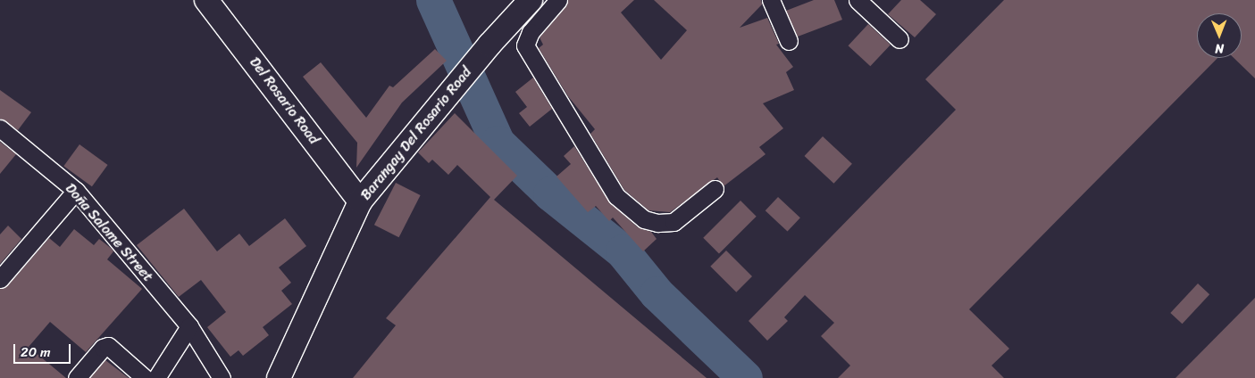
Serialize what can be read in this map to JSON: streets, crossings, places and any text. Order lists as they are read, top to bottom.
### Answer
{
  "streets": {
    "main road": ["Del Rosario Road", "Barangay Del Rosario Road"],
    "street": ["Doña Salome Street"]
  },
  "crossings": [
    ["Del Rosario Road", "Barangay Del Rosario Road"]
  ],
  "scale_bar": "20 m",
  "north": "bottom"
}
